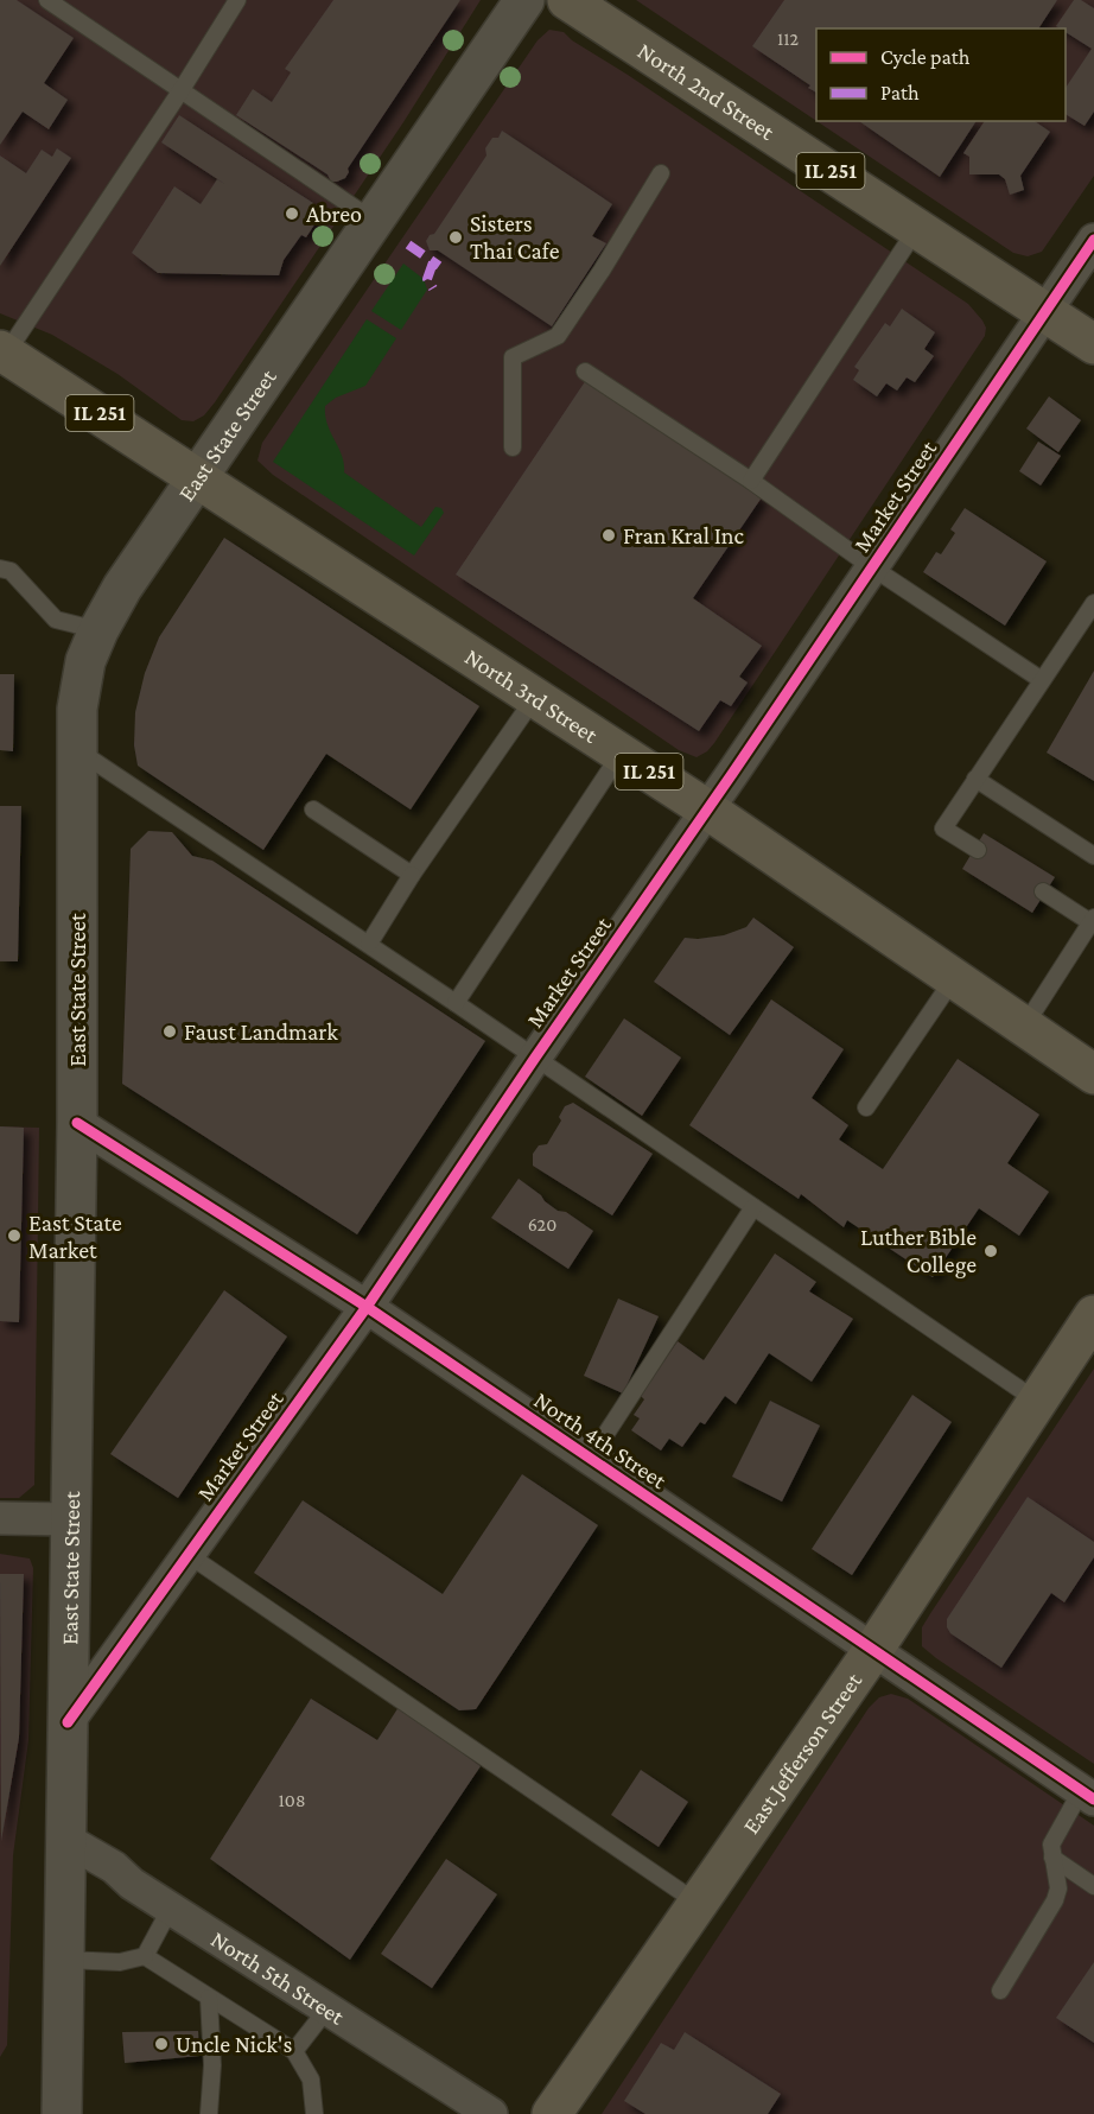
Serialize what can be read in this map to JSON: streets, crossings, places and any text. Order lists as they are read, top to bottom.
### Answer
{
  "streets": {
    "main road": [
      "North 2nd Street",
      "IL 251",
      "East State Street",
      "North 3rd Street",
      "East Jefferson Street"
    ],
    "street": ["Market Street", "North 4th Street", "North 5th Street"]
  },
  "crossings": [
    ["North 2nd Street", "Market Street"],
    ["East State Street", "Market Street"],
    ["East State Street", "North 3rd Street"],
    ["East State Street", "North 4th Street"],
    ["East State Street", "North 5th Street"],
    ["Market Street", "North 3rd Street"],
    ["Market Street", "North 4th Street"],
    ["North 4th Street", "East Jefferson Street"]
  ],
  "places": [
    "Abreo",
    "Sisters Thai Cafe",
    "Fran Kral Inc",
    "Faust Landmark",
    "East State Market",
    "Luther Bible College",
    "Uncle Nick's"
  ],
  "house_numbers": ["112", "620", "108"],
  "legend": ["Cycle path", "Path"]
}
